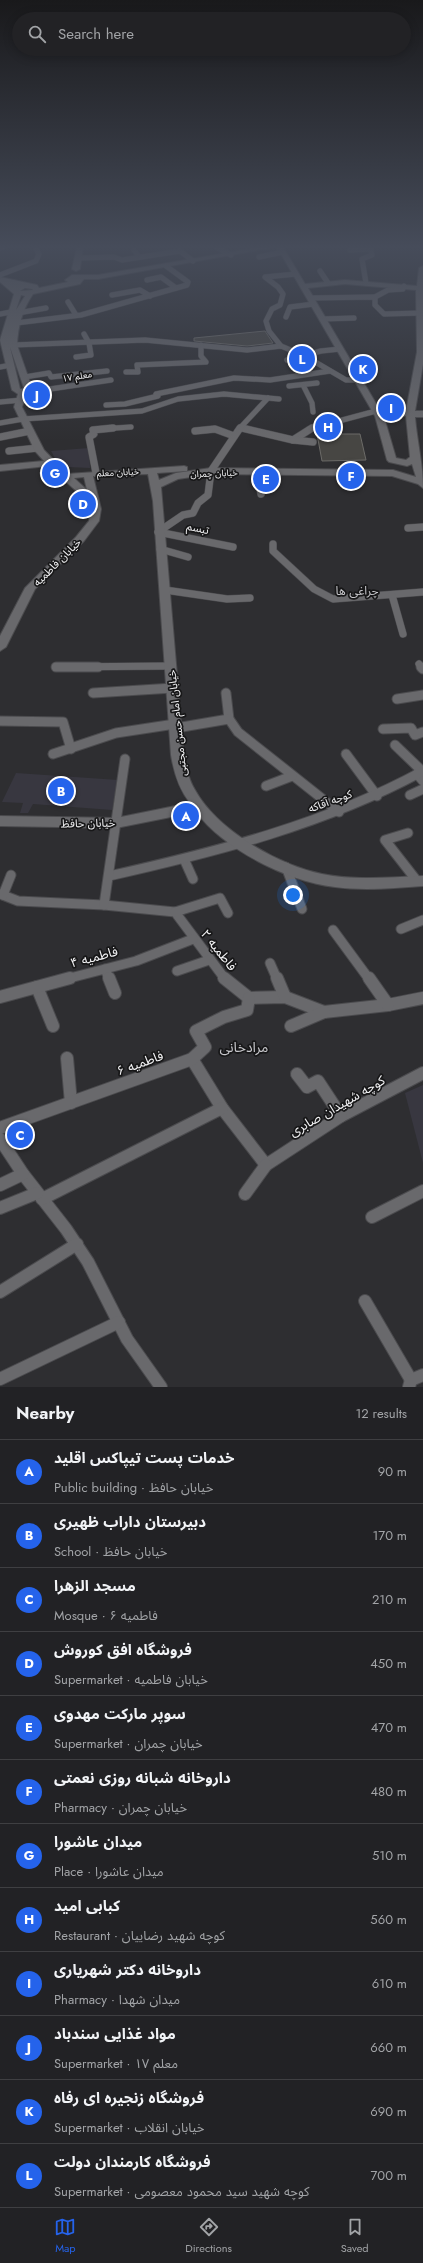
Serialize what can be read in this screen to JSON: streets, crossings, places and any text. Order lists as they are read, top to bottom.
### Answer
{
  "streets": {
    "main road": [
      "خیابان معلم",
      "خیابان چمران",
      "خیابان فاطمیه",
      "خیابان امام حسن مجتبی",
      "خیابان حافظ"
    ],
    "street": [
      "معلم ۱۷",
      "تبسم",
      "کوچه آقاکه",
      "فاطمیه ۲",
      "فاطمیه ۴",
      "فاطمیه ۶",
      "کوچه شهیدان صابری"
    ]
  },
  "crossings": [
    ["معلم ۱۷", "خیابان معلم"],
    ["خیابان معلم", "خیابان چمران"],
    ["خیابان معلم", "خیابان فاطمیه"],
    ["خیابان چمران", "خیابان امام حسن مجتبی"],
    ["تبسم", "خیابان امام حسن مجتبی"],
    ["خیابان امام حسن مجتبی", "کوچه آقاکه"],
    ["خیابان امام حسن مجتبی", "خیابان حافظ"],
    ["فاطمیه ۲", "فاطمیه ۴"],
    ["فاطمیه ۲", "فاطمیه ۶"]
  ],
  "districts": ["چراغی ها", "مرادخانی"],
  "page": {
    "search": "Search here",
    "pins": [
      "L",
      "K",
      "J",
      "I",
      "H",
      "G",
      "F",
      "E",
      "D",
      "B",
      "A",
      "C"
    ],
    "heading": ["Nearby", "12 results"],
    "list": [
      {
        "mark": "A",
        "name": "خدمات پست تیپاکس اقلید",
        "note": "Public building · خیابان حافظ",
        "value": "90 m"
      },
      {
        "mark": "B",
        "name": "دبیرستان داراب ظهیری",
        "note": "School · خیابان حافظ",
        "value": "170 m"
      },
      {
        "mark": "C",
        "name": "مسجد الزهرا",
        "note": "Mosque · فاطمیه ۶",
        "value": "210 m"
      },
      {
        "mark": "D",
        "name": "فروشگاه افق کوروش",
        "note": "Supermarket · خیابان فاطمیه",
        "value": "450 m"
      },
      {
        "mark": "E",
        "name": "سوپر مارکت مهدوی",
        "note": "Supermarket · خیابان چمران",
        "value": "470 m"
      },
      {
        "mark": "F",
        "name": "داروخانه شبانه روزی نعمتی",
        "note": "Pharmacy · خیابان چمران",
        "value": "480 m"
      },
      {
        "mark": "G",
        "name": "میدان عاشورا",
        "note": "Place · میدان عاشورا",
        "value": "510 m"
      },
      {
        "mark": "H",
        "name": "کبابی امید",
        "note": "Restaurant · کوچه شهید رضاییان",
        "value": "560 m"
      },
      {
        "mark": "I",
        "name": "داروخانه دکتر شهریاری",
        "note": "Pharmacy · میدان شهدا",
        "value": "610 m"
      },
      {
        "mark": "J",
        "name": "مواد غذایی سندباد",
        "note": "Supermarket · معلم ۱۷",
        "value": "660 m"
      },
      {
        "mark": "K",
        "name": "فروشگاه زنجیره ای رفاه",
        "note": "Supermarket · خیابان انقلاب",
        "value": "690 m"
      },
      {
        "mark": "L",
        "name": "فروشگاه کارمندان دولت",
        "note": "Supermarket · کوچه شهید سید محمود معصومی",
        "value": "700 m"
      }
    ],
    "nav": ["Map", "Directions", "Saved"]
  }
}
